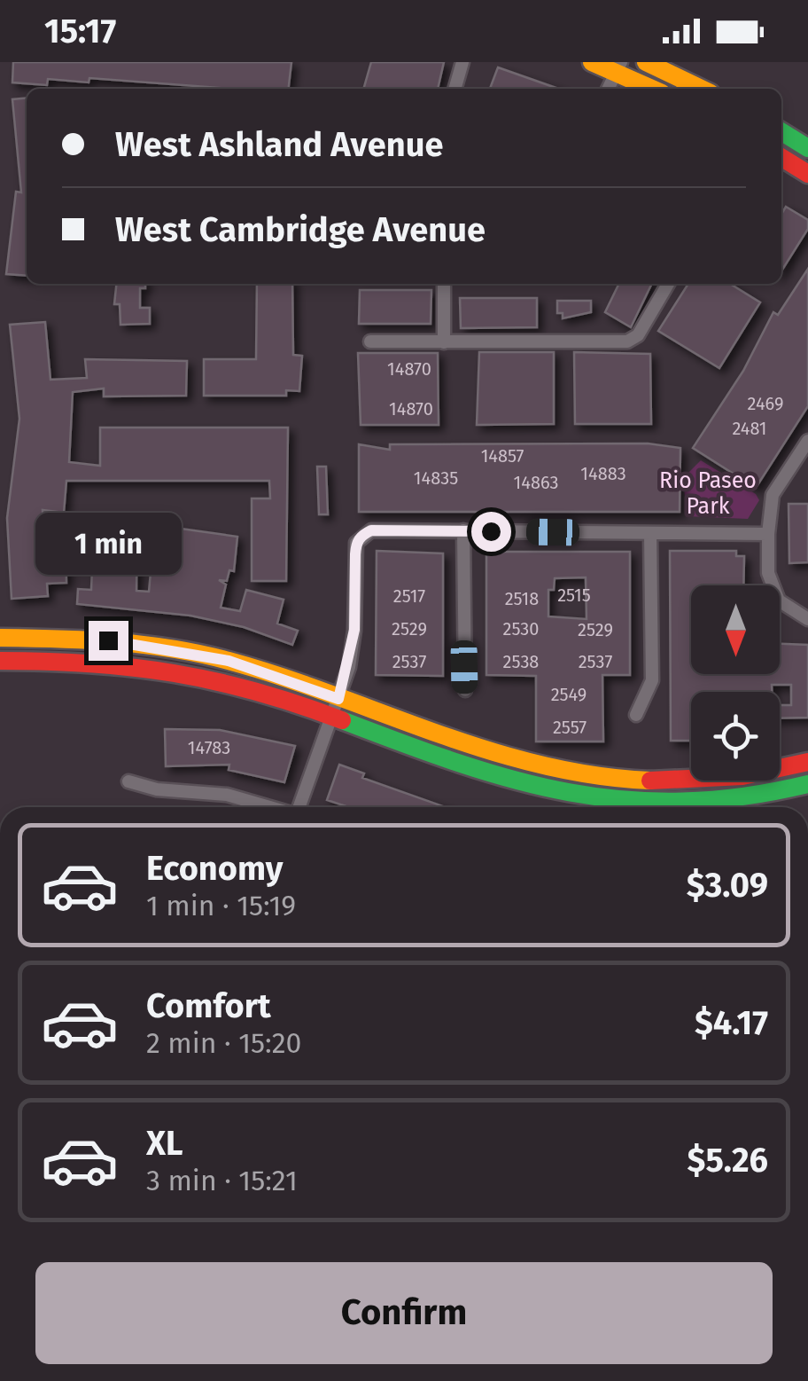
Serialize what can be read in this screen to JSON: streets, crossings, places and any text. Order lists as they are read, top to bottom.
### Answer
{
  "parks": ["Rio Paseo Park"],
  "house_numbers": [
    "14870",
    "2469",
    "14870",
    "2481",
    "14857",
    "14883",
    "14835",
    "14863",
    "2515",
    "2517",
    "2518",
    "2529",
    "2530",
    "2529",
    "2537",
    "2538",
    "2537",
    "2549",
    "2557",
    "14783"
  ],
  "north": "bottom",
  "page": {
    "status": "15:17",
    "banner": ["West Ashland Avenue", "West Cambridge Avenue"],
    "bubble": "1 min",
    "list": [
      {
        "name": "Economy",
        "note": "1 min · 15:19",
        "value": "$3.09"
      },
      {
        "name": "Comfort",
        "note": "2 min · 15:20",
        "value": "$4.17"
      },
      {
        "name": "XL",
        "note": "3 min · 15:21",
        "value": "$5.26"
      }
    ],
    "buttons": "Confirm"
  }
}
